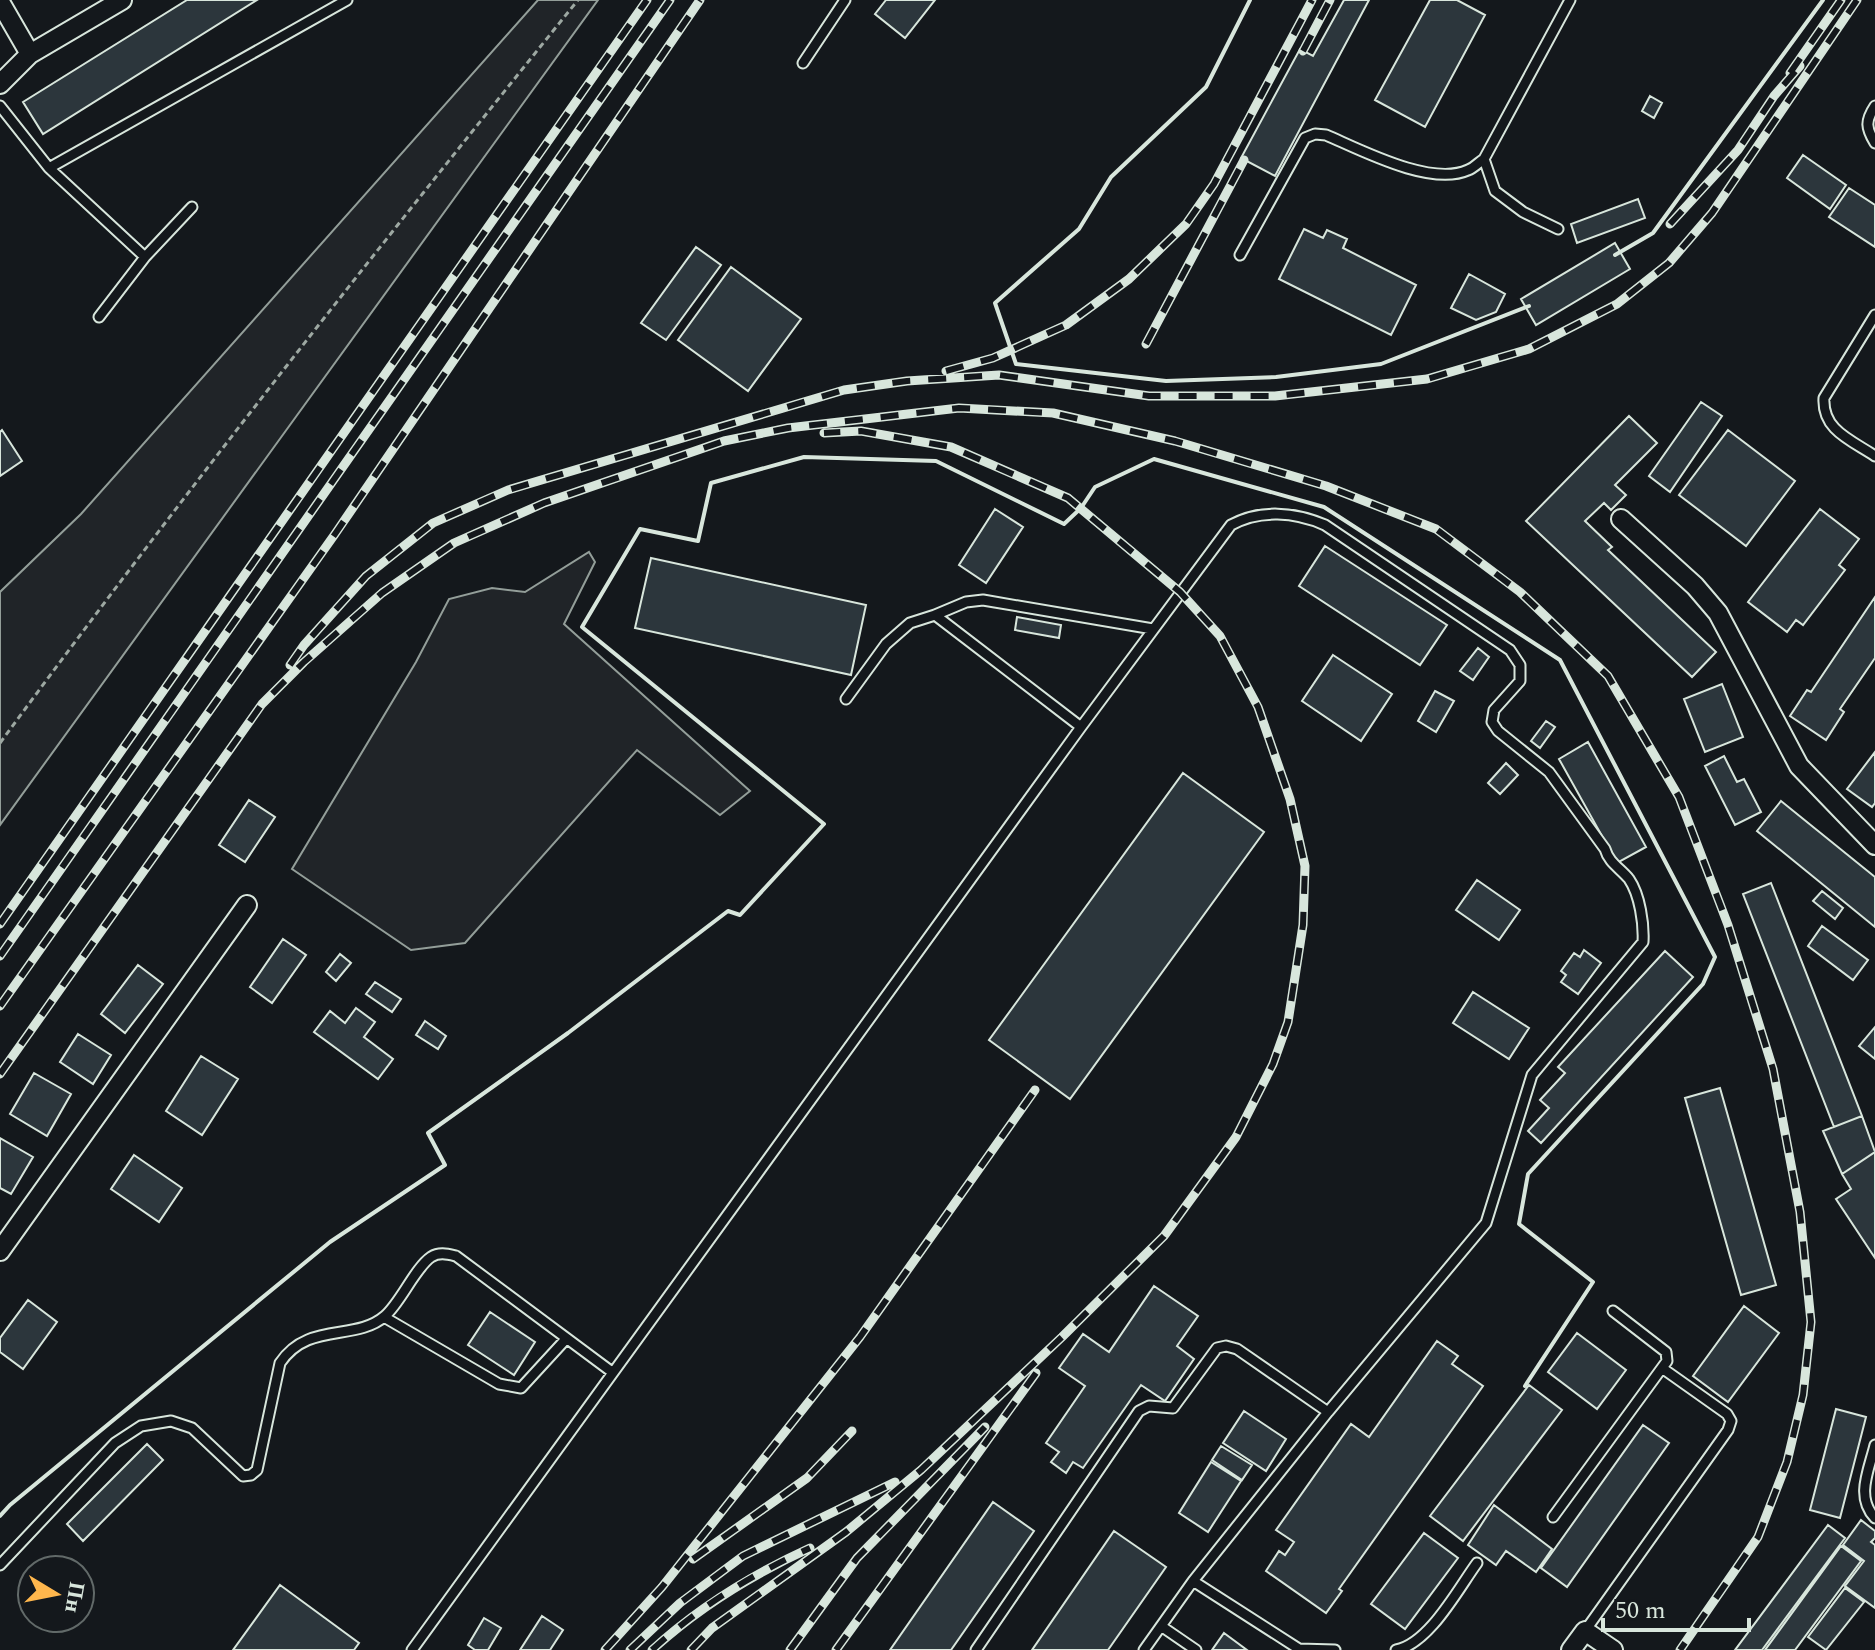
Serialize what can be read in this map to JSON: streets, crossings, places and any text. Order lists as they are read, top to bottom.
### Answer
{
  "scale_bar": "50 m",
  "north": "right"
}
